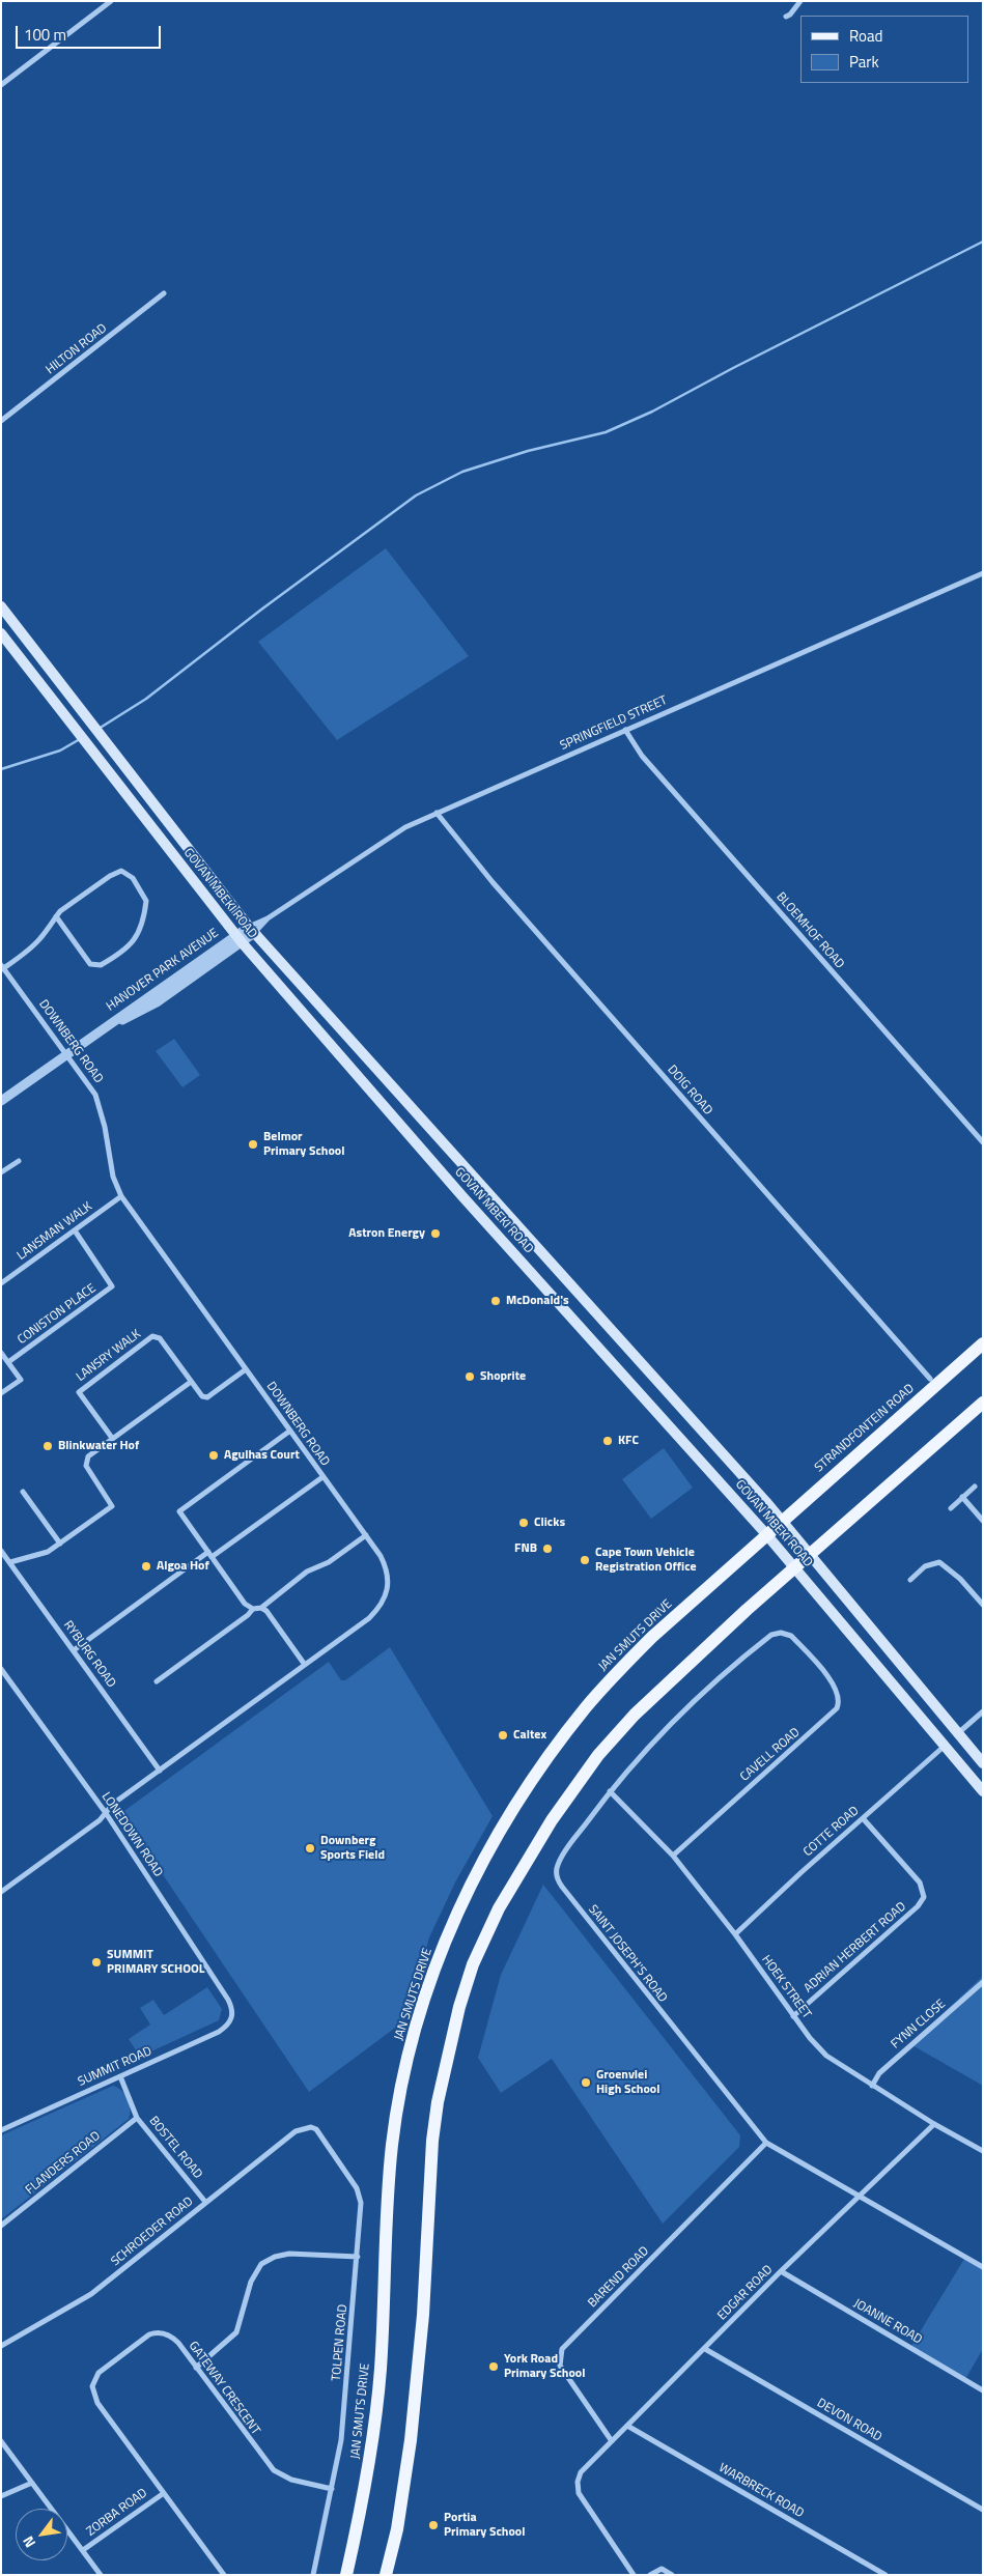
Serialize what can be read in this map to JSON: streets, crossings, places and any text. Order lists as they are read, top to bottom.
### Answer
{
  "streets": {
    "main road": ["GOVAN MBEKI ROAD", "STRANDFONTEIN ROAD", "JAN SMUTS DRIVE"],
    "street": [
      "HILTON ROAD",
      "SPRINGFIELD STREET",
      "BLOEMHOF ROAD",
      "HANOVER PARK AVENUE",
      "DOWNBERG ROAD",
      "DOIG ROAD",
      "LANSMAN WALK",
      "CONISTON PLACE",
      "LANSRY WALK",
      "RYBURG ROAD",
      "CAVELL ROAD",
      "COTTE ROAD",
      "LONEDOWN ROAD",
      "ADRIAN HERBERT ROAD",
      "SAINT JOSEPH'S ROAD",
      "HOEK STREET",
      "FYNN CLOSE",
      "SUMMIT ROAD",
      "BOSTEL ROAD",
      "FLANDERS ROAD",
      "SCHROEDER ROAD",
      "BAREND ROAD",
      "EDGAR ROAD",
      "JOANNE ROAD",
      "TOLPEN ROAD",
      "GATEWAY CRESCENT",
      "DEVON ROAD",
      "WARBRECK ROAD",
      "ZORBA ROAD"
    ]
  },
  "crossings": [
    ["SPRINGFIELD STREET", "GOVAN MBEKI ROAD"],
    ["SPRINGFIELD STREET", "BLOEMHOF ROAD"],
    ["SPRINGFIELD STREET", "HANOVER PARK AVENUE"],
    ["SPRINGFIELD STREET", "DOIG ROAD"],
    ["GOVAN MBEKI ROAD", "HANOVER PARK AVENUE"],
    ["GOVAN MBEKI ROAD", "STRANDFONTEIN ROAD"],
    ["GOVAN MBEKI ROAD", "JAN SMUTS DRIVE"],
    ["GOVAN MBEKI ROAD", "COTTE ROAD"],
    ["HANOVER PARK AVENUE", "DOWNBERG ROAD"],
    ["DOWNBERG ROAD", "LANSMAN WALK"],
    ["DOWNBERG ROAD", "RYBURG ROAD"],
    ["DOWNBERG ROAD", "LONEDOWN ROAD"],
    ["LANSMAN WALK", "CONISTON PLACE"],
    ["STRANDFONTEIN ROAD", "JAN SMUTS DRIVE"],
    ["CAVELL ROAD", "SAINT JOSEPH'S ROAD"],
    ["CAVELL ROAD", "HOEK STREET"],
    ["COTTE ROAD", "ADRIAN HERBERT ROAD"],
    ["COTTE ROAD", "HOEK STREET"],
    ["LONEDOWN ROAD", "SUMMIT ROAD"],
    ["ADRIAN HERBERT ROAD", "HOEK STREET"],
    ["SAINT JOSEPH'S ROAD", "HOEK STREET"],
    ["SAINT JOSEPH'S ROAD", "BAREND ROAD"],
    ["SAINT JOSEPH'S ROAD", "EDGAR ROAD"],
    ["HOEK STREET", "FYNN CLOSE"],
    ["HOEK STREET", "EDGAR ROAD"],
    ["SUMMIT ROAD", "BOSTEL ROAD"],
    ["BOSTEL ROAD", "FLANDERS ROAD"],
    ["BOSTEL ROAD", "SCHROEDER ROAD"],
    ["SCHROEDER ROAD", "TOLPEN ROAD"],
    ["BAREND ROAD", "EDGAR ROAD"],
    ["EDGAR ROAD", "JOANNE ROAD"],
    ["EDGAR ROAD", "DEVON ROAD"],
    ["EDGAR ROAD", "WARBRECK ROAD"],
    ["TOLPEN ROAD", "GATEWAY CRESCENT"],
    ["GATEWAY CRESCENT", "ZORBA ROAD"]
  ],
  "places": [
    "Belmor Primary School",
    "Astron Energy",
    "McDonald's",
    "Shoprite",
    "KFC",
    "Blinkwater Hof",
    "Agulhas Court",
    "Clicks",
    "FNB",
    "Cape Town Vehicle Registration Office",
    "Algoa Hof",
    "Caltex",
    "Downberg Sports Field",
    "SUMMIT PRIMARY SCHOOL",
    "Groenvlei High School",
    "York Road Primary School",
    "Portia Primary School"
  ],
  "legend": ["Road", "Park"],
  "scale_bar": "100 m",
  "north": "bottom left"
}
